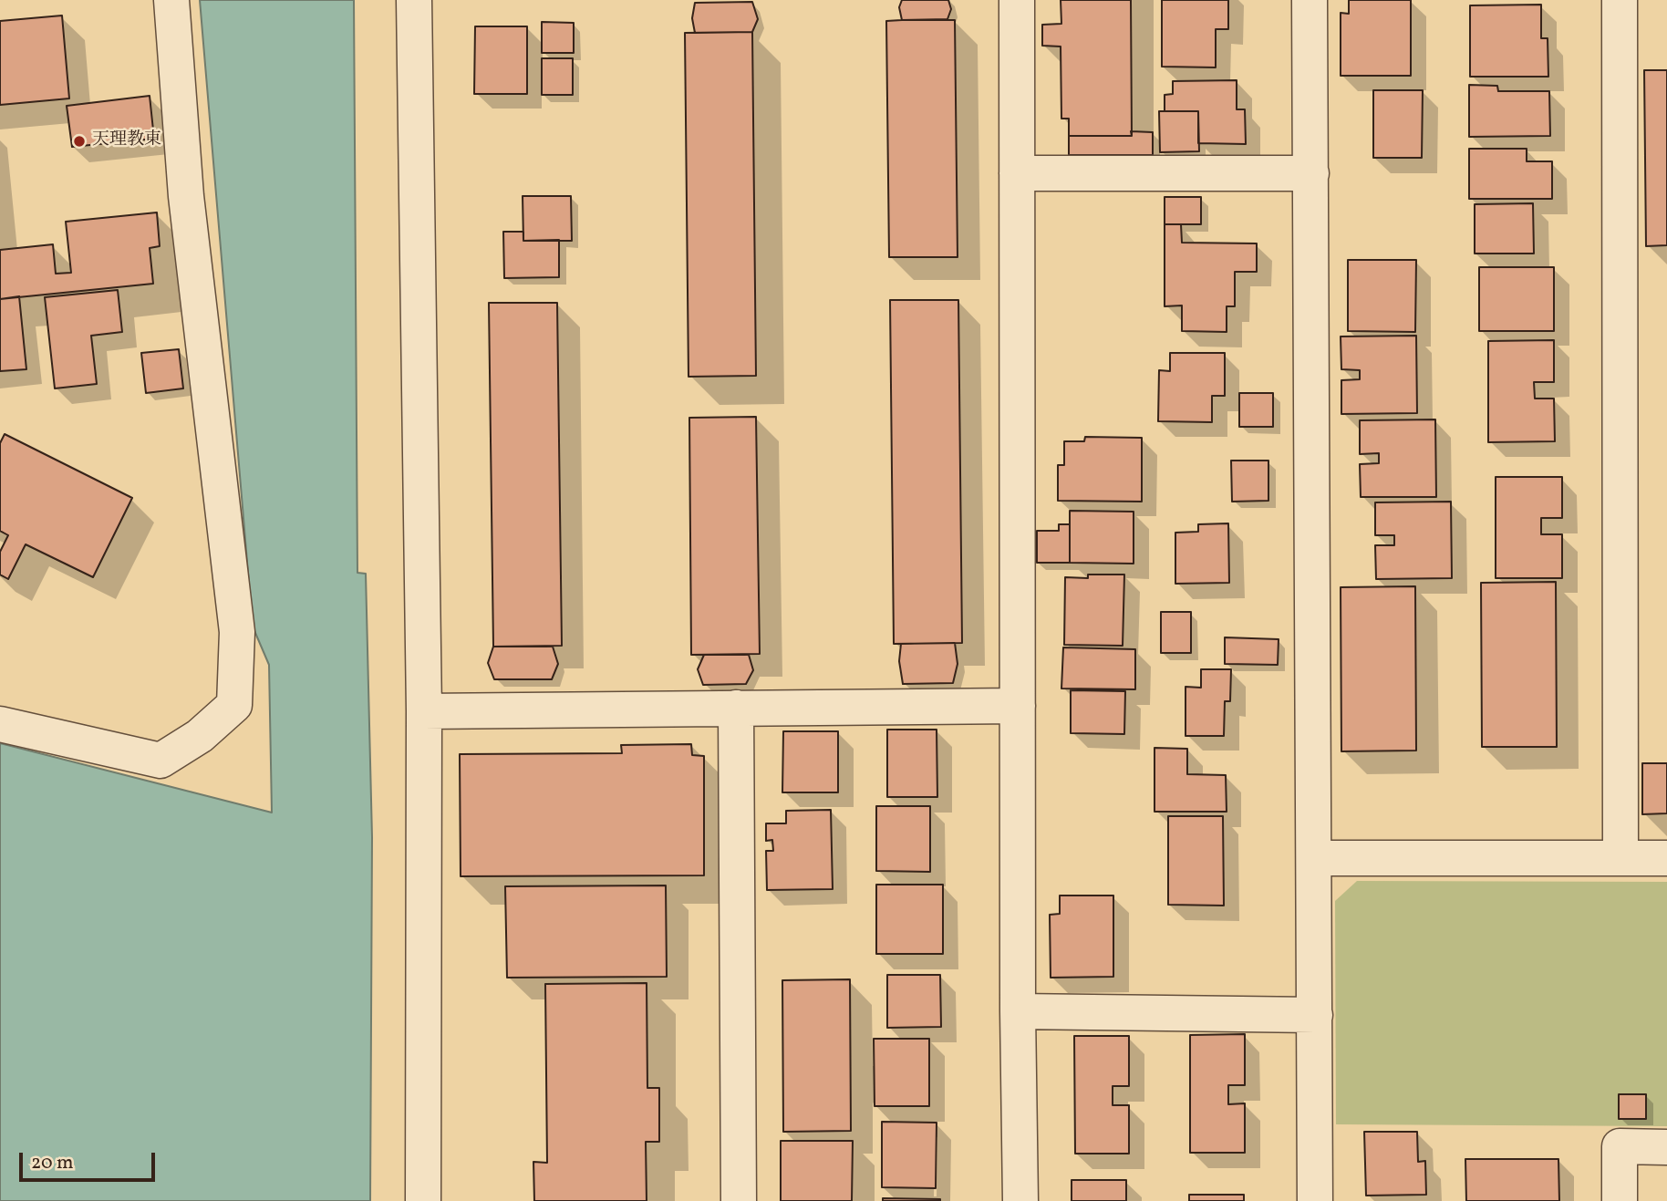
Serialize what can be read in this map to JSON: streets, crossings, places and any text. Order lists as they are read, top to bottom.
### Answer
{
  "places": ["天理教東"],
  "scale_bar": "20 m"
}
